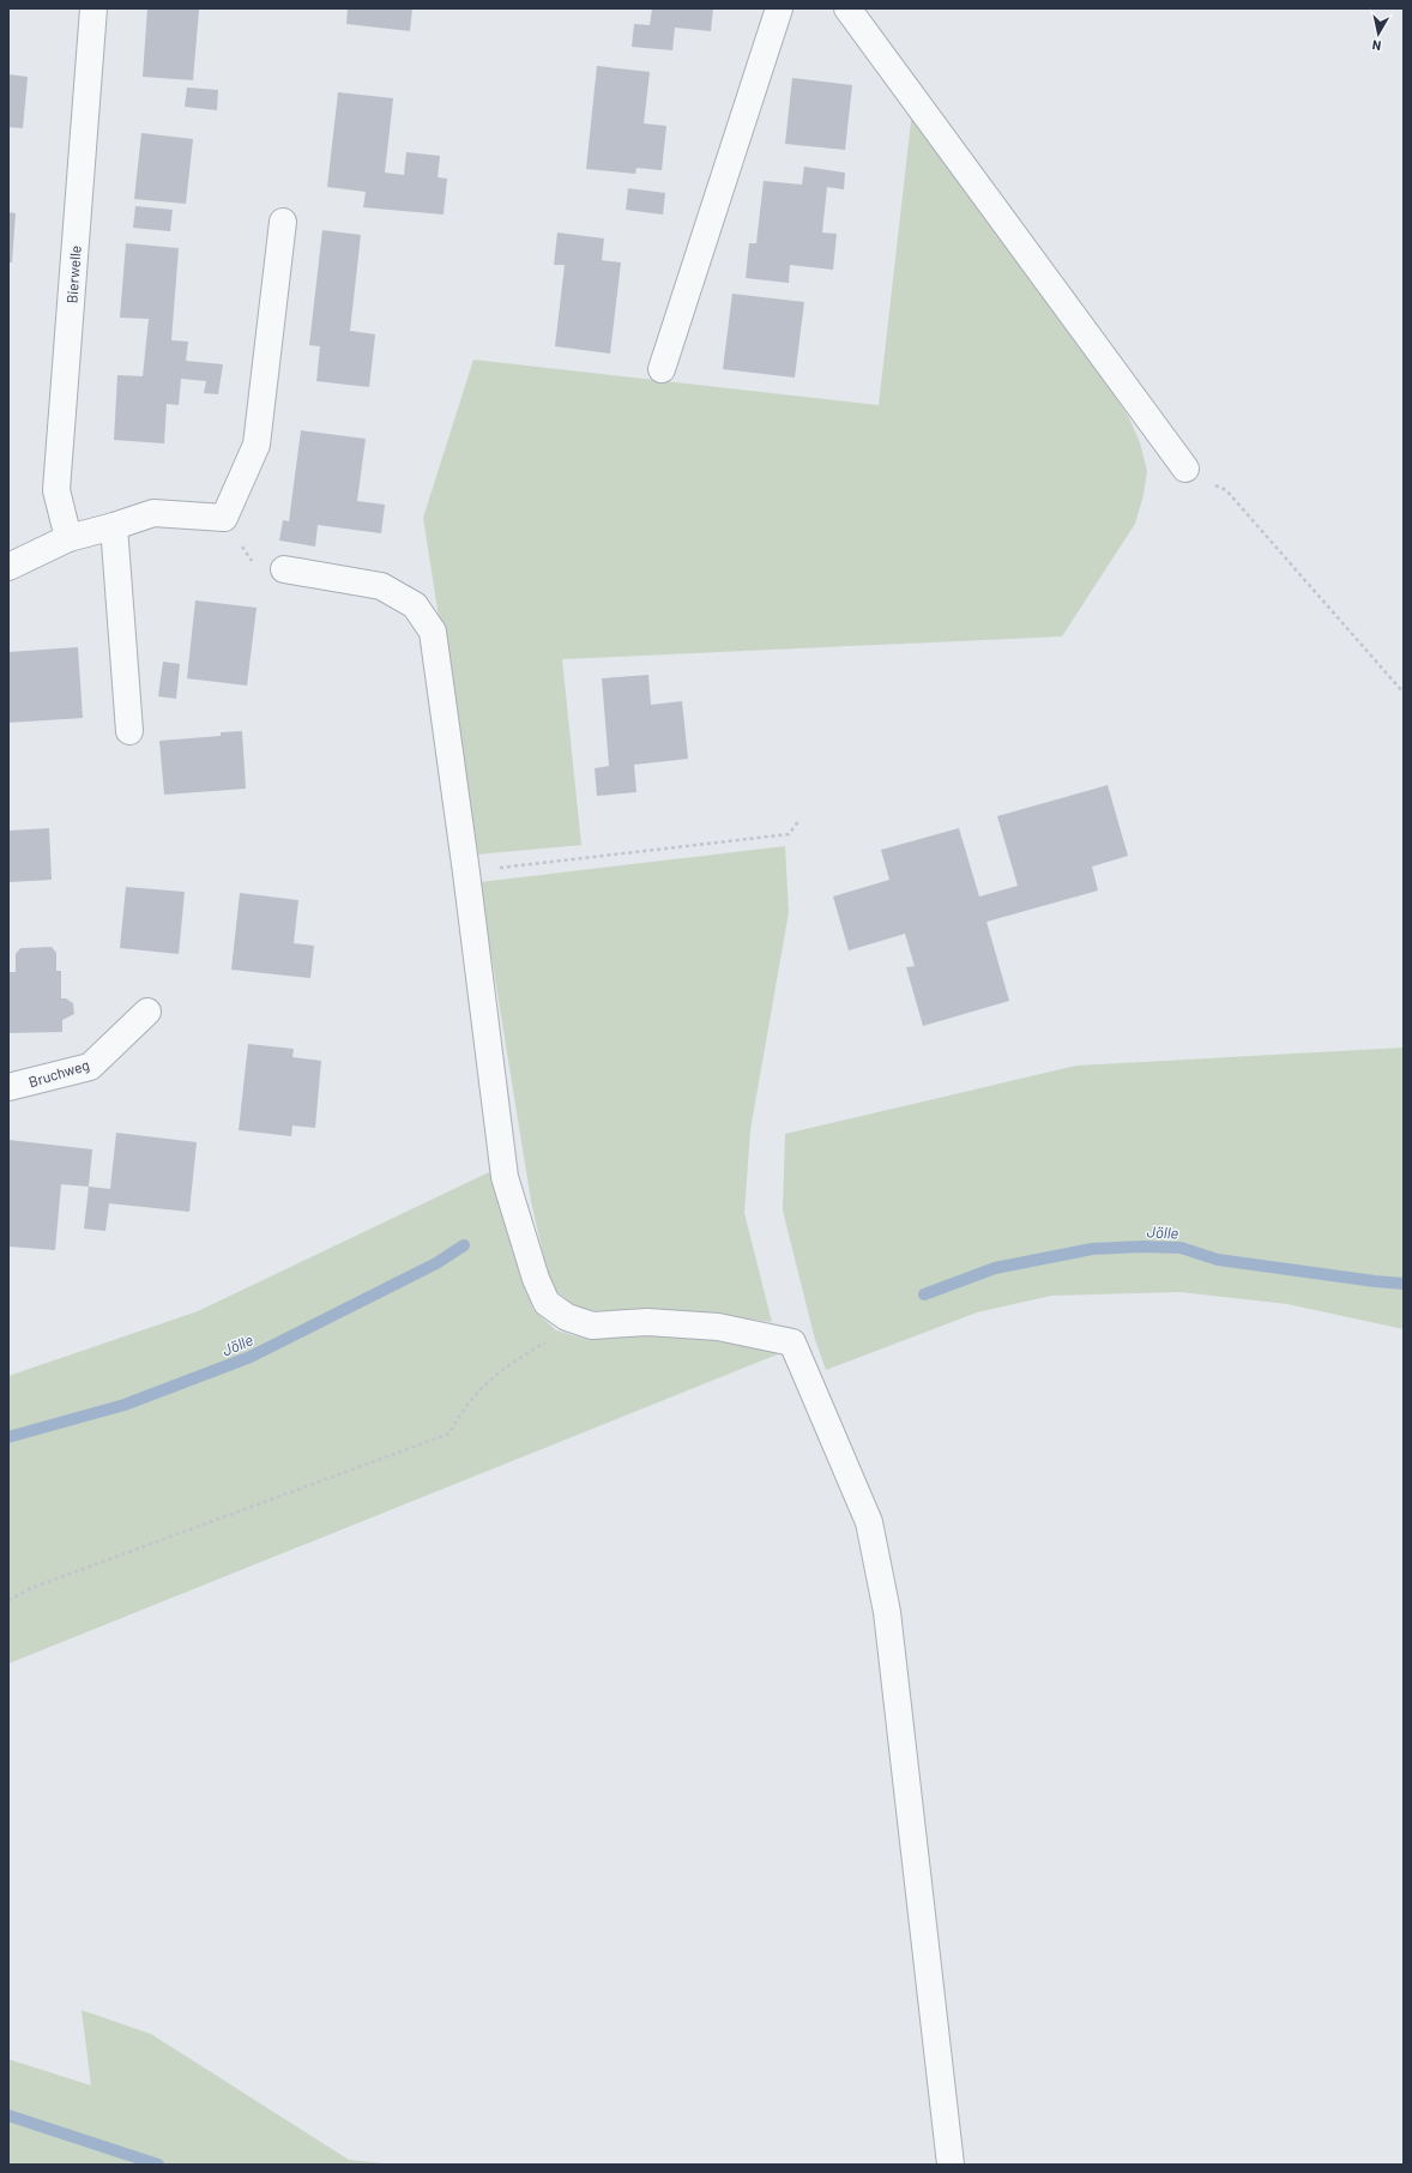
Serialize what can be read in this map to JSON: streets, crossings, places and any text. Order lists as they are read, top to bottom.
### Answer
{
  "streets": {
    "street": ["Bierwelle", "Bruchweg"]
  },
  "water": ["Jölle"],
  "north": "bottom"
}
